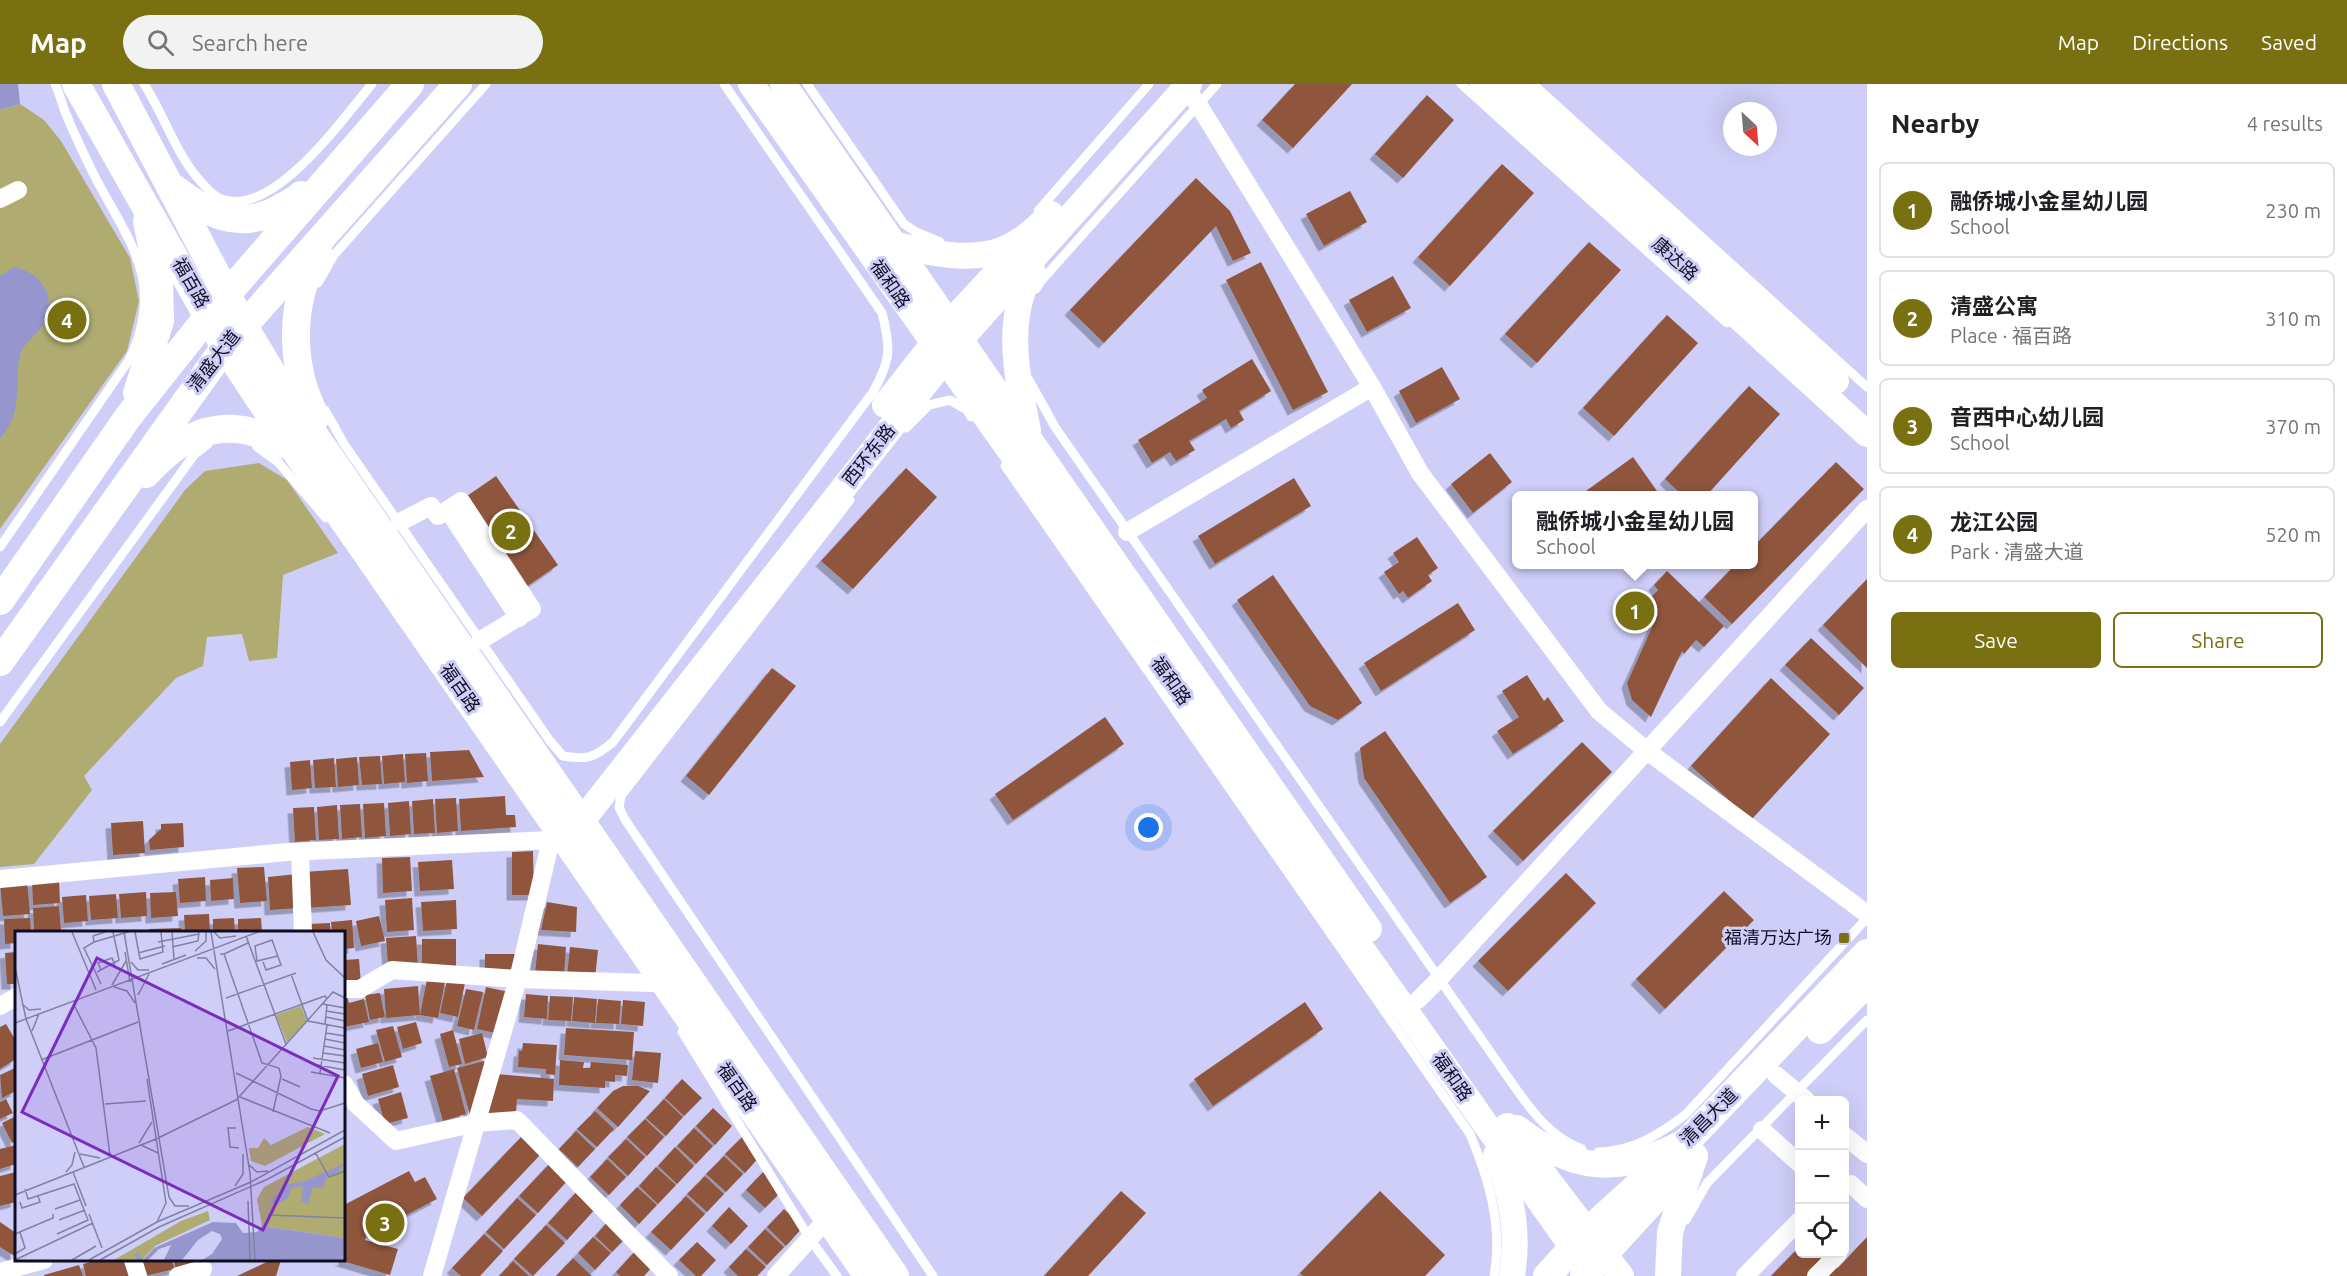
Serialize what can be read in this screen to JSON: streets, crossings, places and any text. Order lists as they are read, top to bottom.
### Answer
{
  "streets": {
    "main road": ["福百路", "清盛大道", "清昌大道"],
    "street": ["康达路", "福和路", "西环东路"]
  },
  "crossings": [
    ["福百路", "清盛大道"],
    ["福百路", "西环东路"],
    ["福和路", "西环东路"],
    ["福和路", "清昌大道"]
  ],
  "places": {
    "transit": ["福清万达广场"]
  },
  "north": "bottom right",
  "page": {
    "header": "Map",
    "search": "Search here",
    "nav": ["Map", "Directions", "Saved"],
    "heading": ["Nearby", "4 results"],
    "list": [
      {
        "mark": "1",
        "name": "融侨城小金星幼儿园",
        "note": "School",
        "value": "230 m"
      },
      {
        "mark": "2",
        "name": "清盛公寓",
        "note": "Place · 福百路",
        "value": "310 m"
      },
      {
        "mark": "3",
        "name": "音西中心幼儿园",
        "note": "School",
        "value": "370 m"
      },
      {
        "mark": "4",
        "name": "龙江公园",
        "note": "Park · 清盛大道",
        "value": "520 m"
      }
    ],
    "pins": [
      "4",
      "2",
      "1",
      "3"
    ],
    "popup": ["融侨城小金星幼儿园", "School"],
    "buttons": ["Save", "Share"],
    "map_buttons": ["+", "−"]
  }
}
